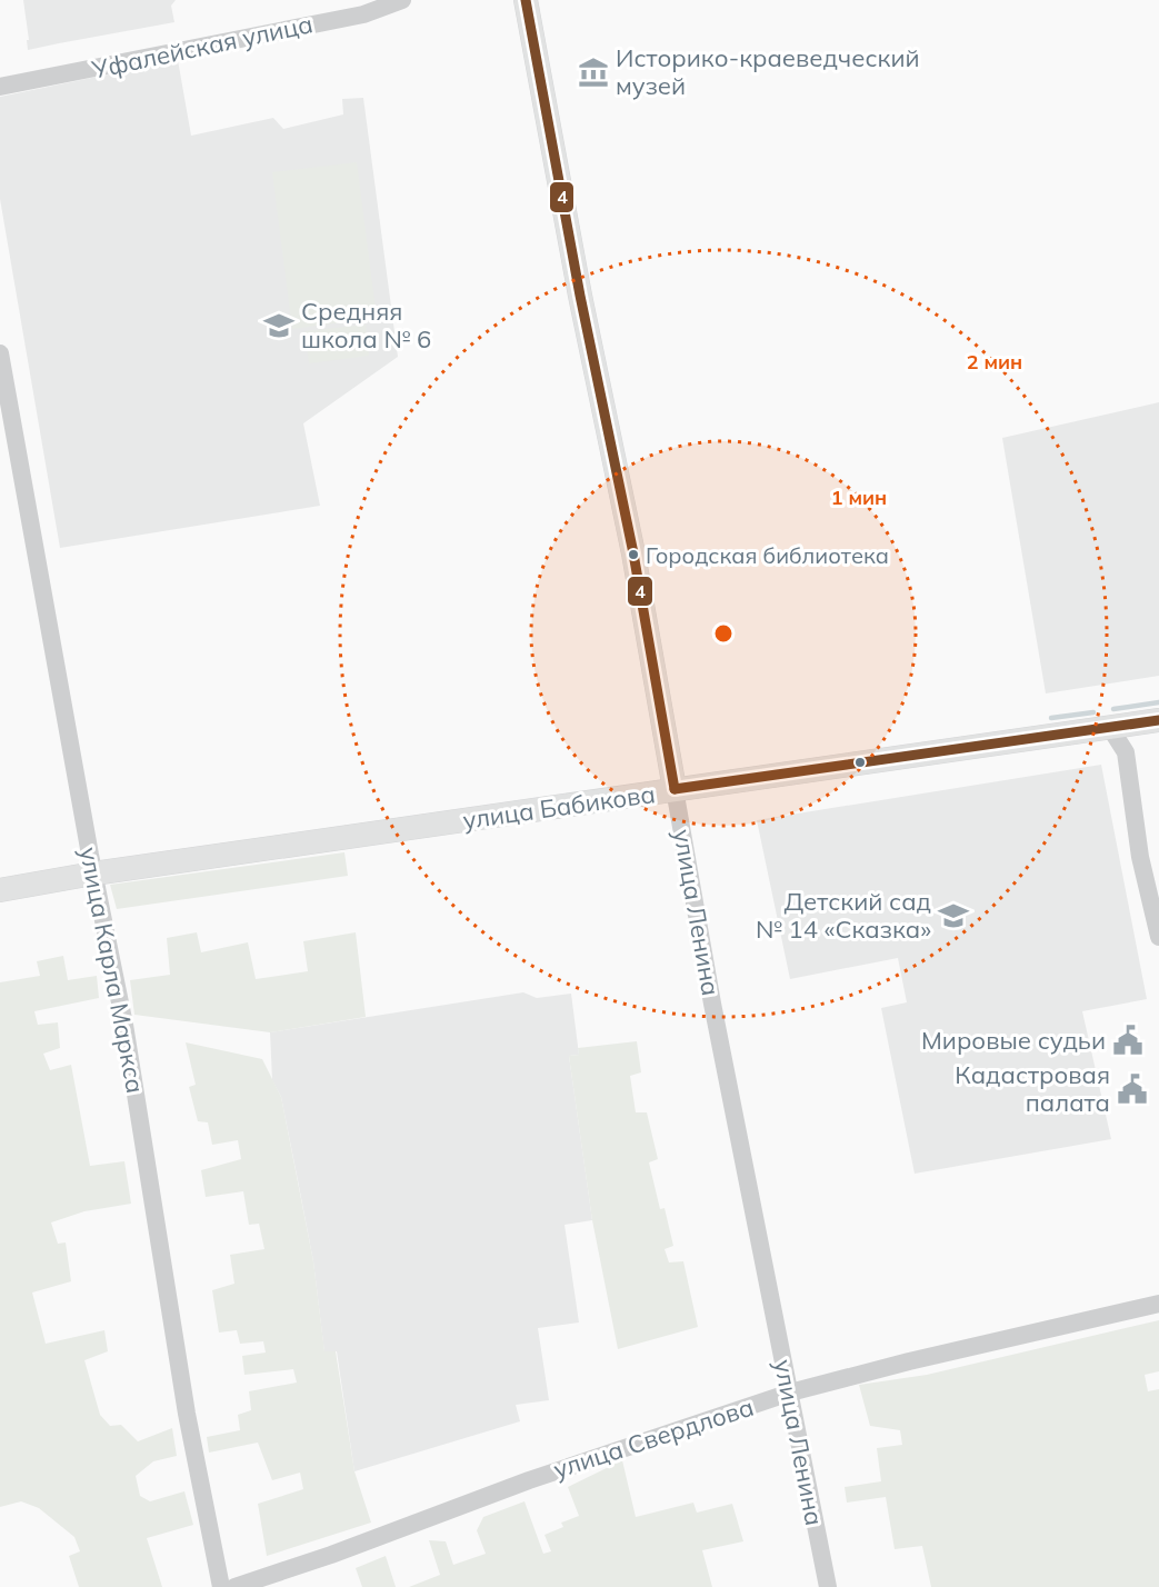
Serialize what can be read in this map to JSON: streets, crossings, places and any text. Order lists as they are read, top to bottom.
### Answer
{
  "streets": {
    "main road": ["улица Бабикова", "улица Ленина"],
    "street": ["Уфалейская улица", "улица Карла Маркса", "улица Свердлова"]
  },
  "crossings": [
    ["улица Бабикова", "улица Ленина"],
    ["улица Бабикова", "улица Карла Маркса"],
    ["улица Ленина", "улица Свердлова"]
  ],
  "places": {
    "museum": ["Историко-краеведческий музей"],
    "school or university": ["Средняя школа № 6", "Детский сад № 14 «Сказка»"],
    "other": ["Городская библиотека"],
    "public building": ["Мировые судьи", "Кадастровая палата"]
  },
  "lines": ["transit line 4"],
  "rings": ["2 мин", "1 мин"]
}
